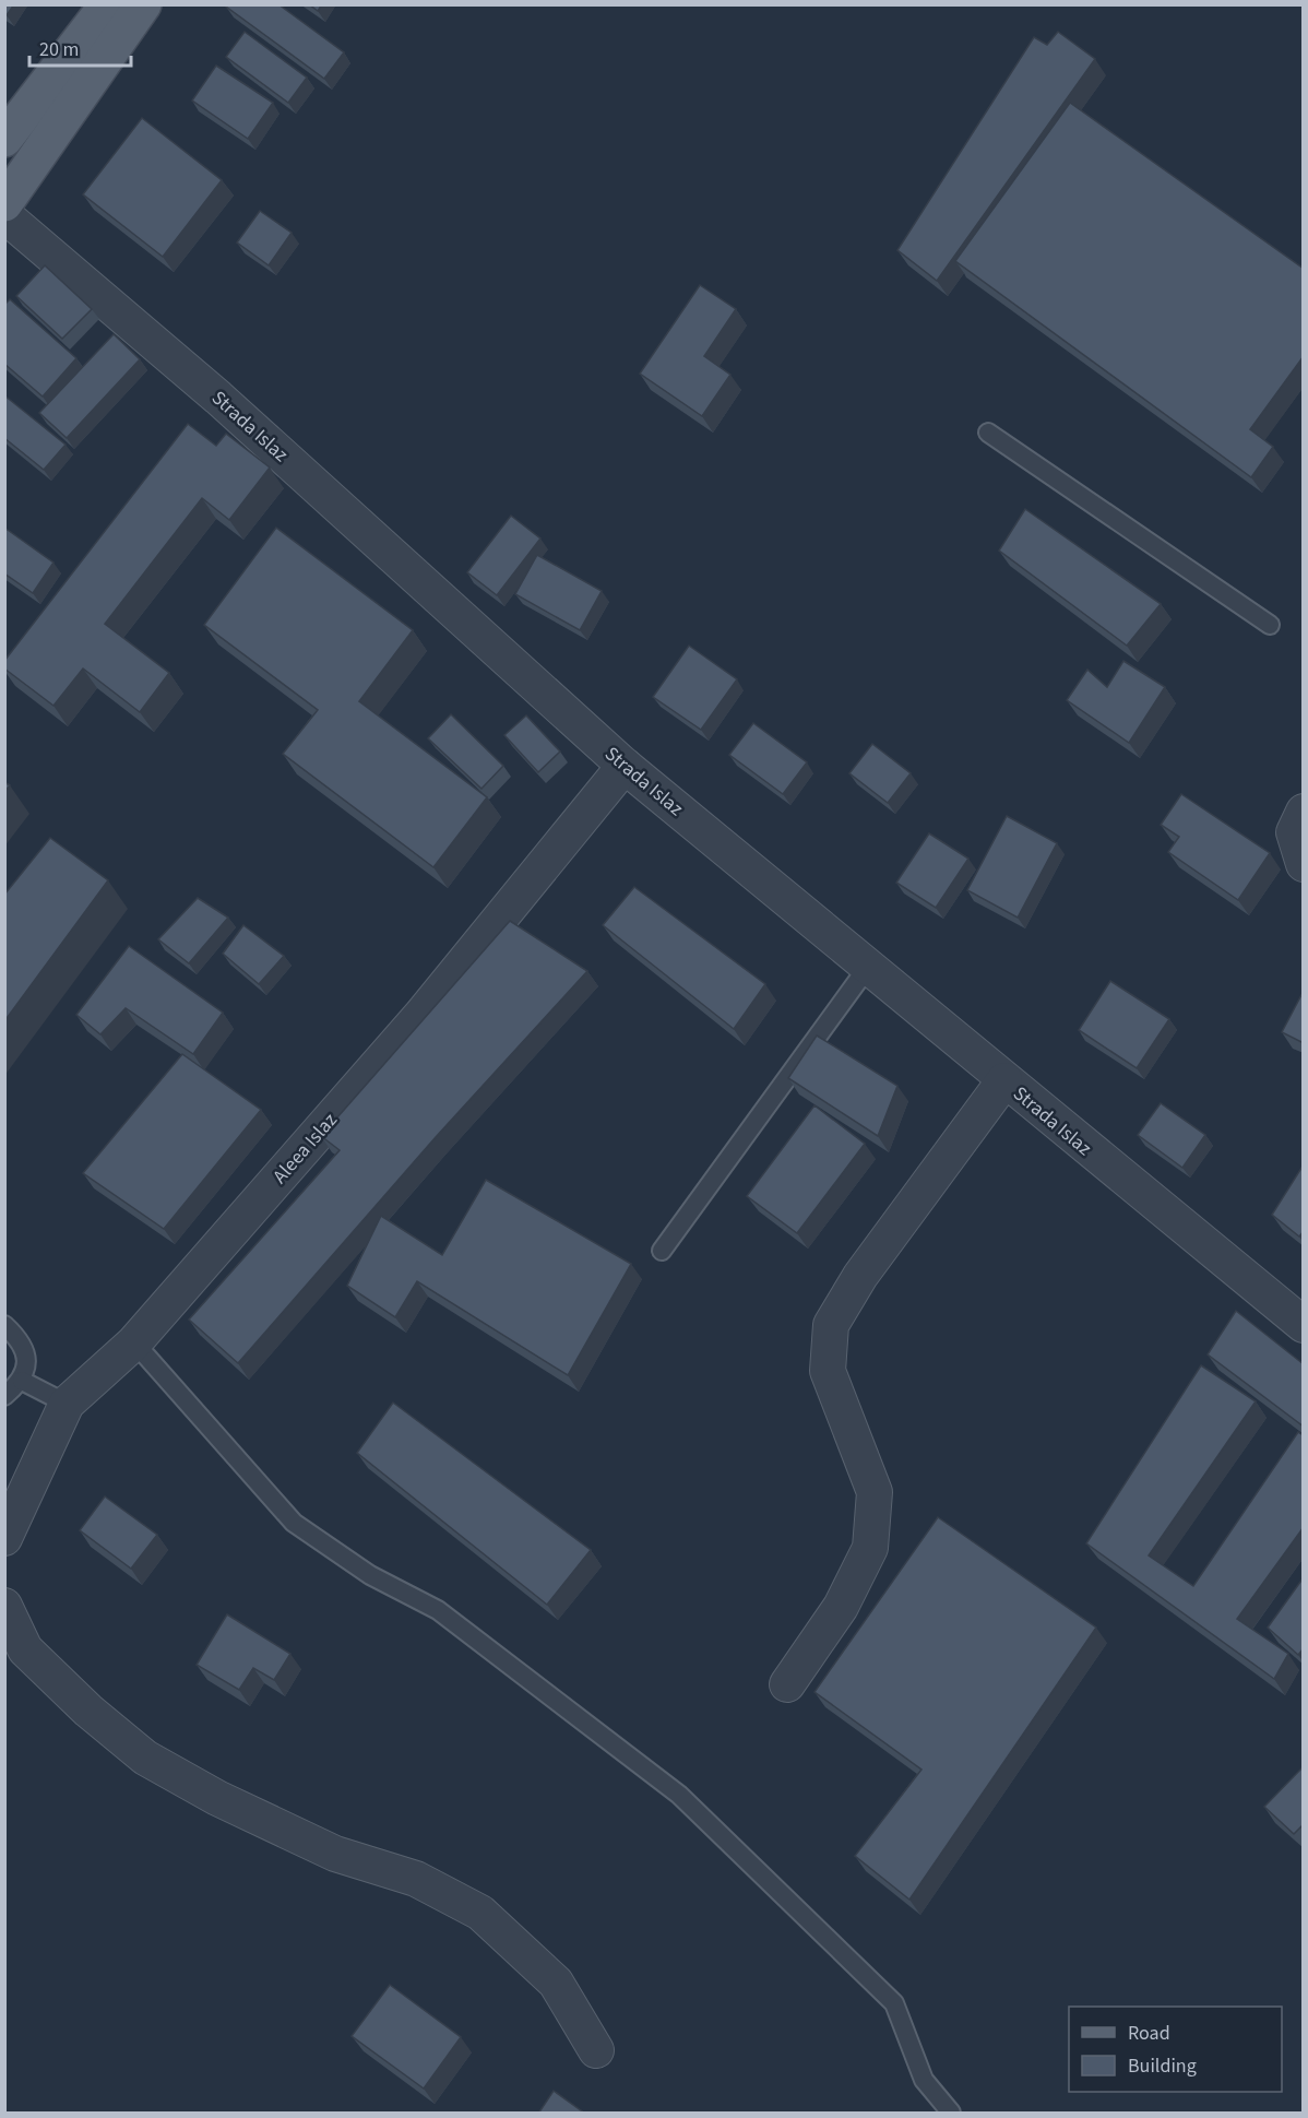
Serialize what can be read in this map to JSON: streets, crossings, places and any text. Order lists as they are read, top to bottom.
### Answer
{
  "streets": {
    "street": ["Strada Islaz", "Aleea Islaz"]
  },
  "crossings": [
    ["Strada Islaz", "Aleea Islaz"]
  ],
  "legend": ["Road", "Building"],
  "scale_bar": "20 m"
}
